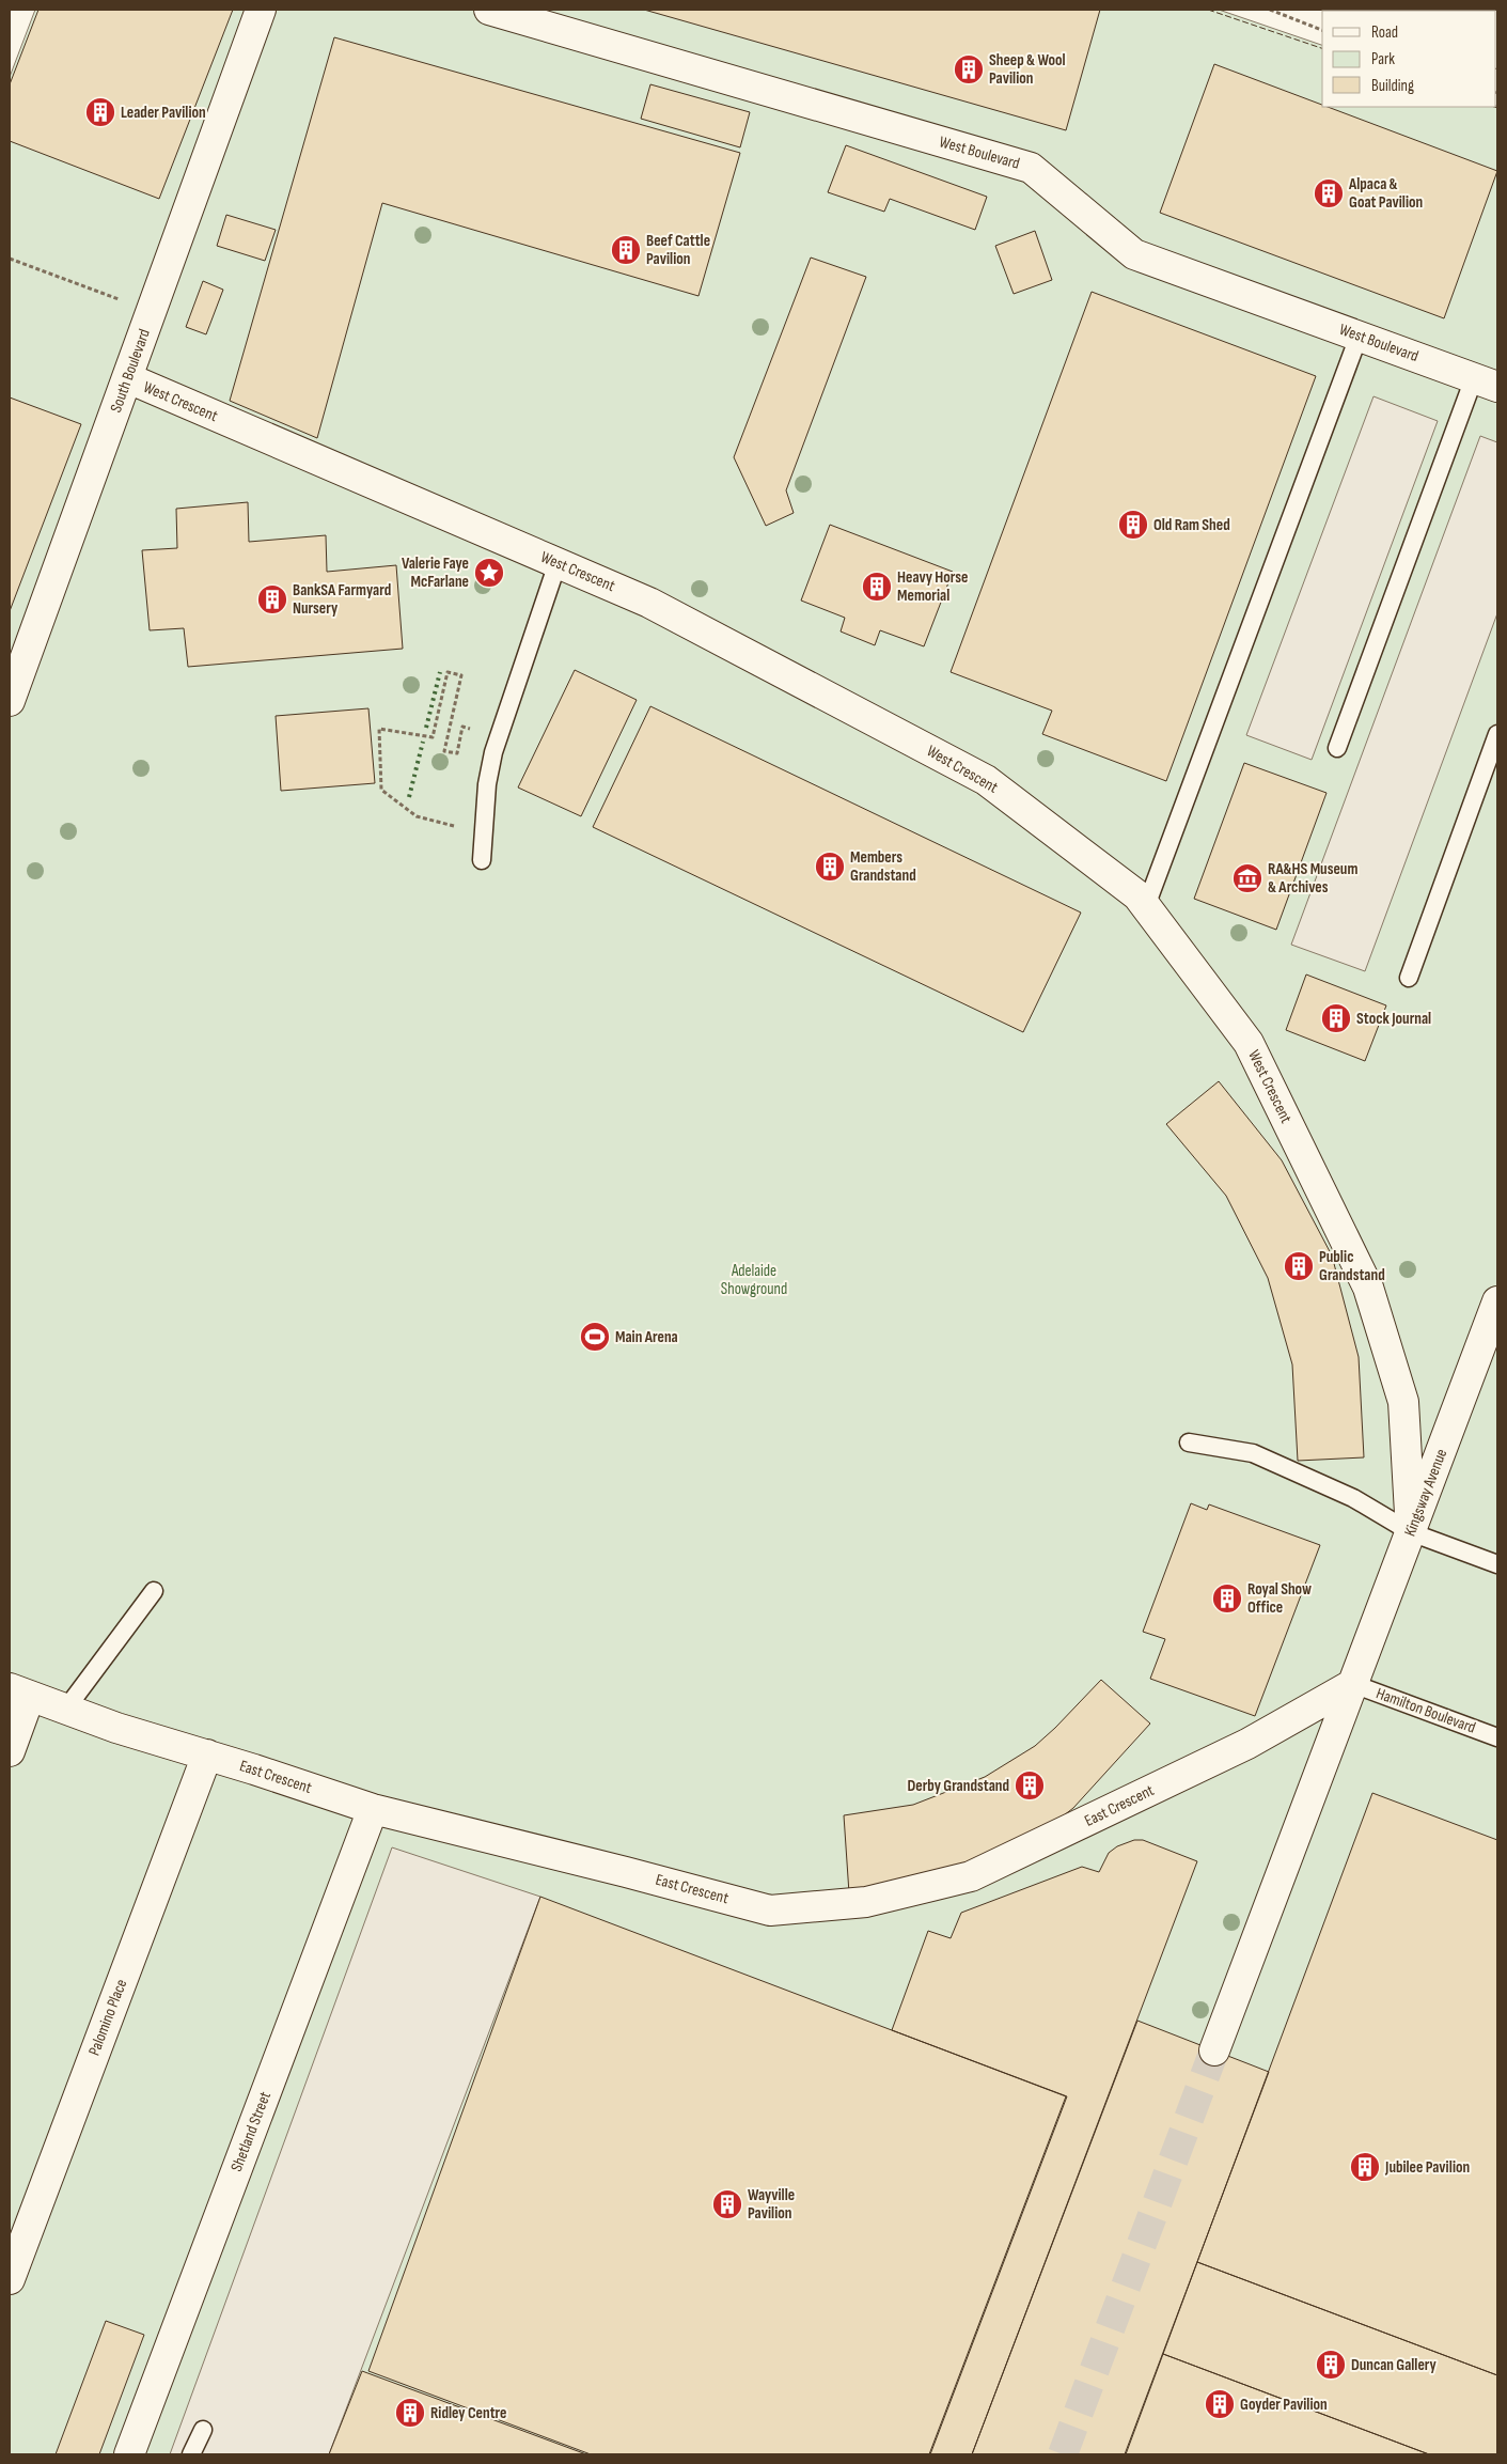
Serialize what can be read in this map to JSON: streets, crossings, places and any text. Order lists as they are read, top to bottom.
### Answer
{
  "streets": {
    "street": [
      "West Boulevard",
      "South Boulevard",
      "West Crescent",
      "Kingsway Avenue",
      "East Crescent",
      "Palomino Place",
      "Shetland Street"
    ],
    "lane": ["Hamilton Boulevard"]
  },
  "crossings": [
    ["South Boulevard", "West Crescent"],
    ["West Crescent", "Kingsway Avenue"],
    ["Kingsway Avenue", "Hamilton Boulevard"],
    ["Kingsway Avenue", "East Crescent"],
    ["Hamilton Boulevard", "East Crescent"],
    ["East Crescent", "Palomino Place"],
    ["East Crescent", "Shetland Street"]
  ],
  "parks": ["Adelaide Showground"],
  "places": {
    "building": [
      "Sheep & Wool Pavilion",
      "Leader Pavilion",
      "Alpaca & Goat Pavilion",
      "Beef Cattle Pavilion",
      "Old Ram Shed",
      "Heavy Horse Memorial",
      "BankSA Farmyard Nursery",
      "Members Grandstand",
      "Stock Journal",
      "Public Grandstand",
      "Royal Show Office",
      "Derby Grandstand",
      "Jubilee Pavilion",
      "Wayville Pavilion",
      "Duncan Gallery",
      "Goyder Pavilion",
      "Ridley Centre"
    ],
    "place": ["Valerie Faye McFarlane"],
    "museum": ["RA&HS Museum & Archives"],
    "sports": ["Main Arena"]
  },
  "legend": ["Road", "Park", "Building"]
}
